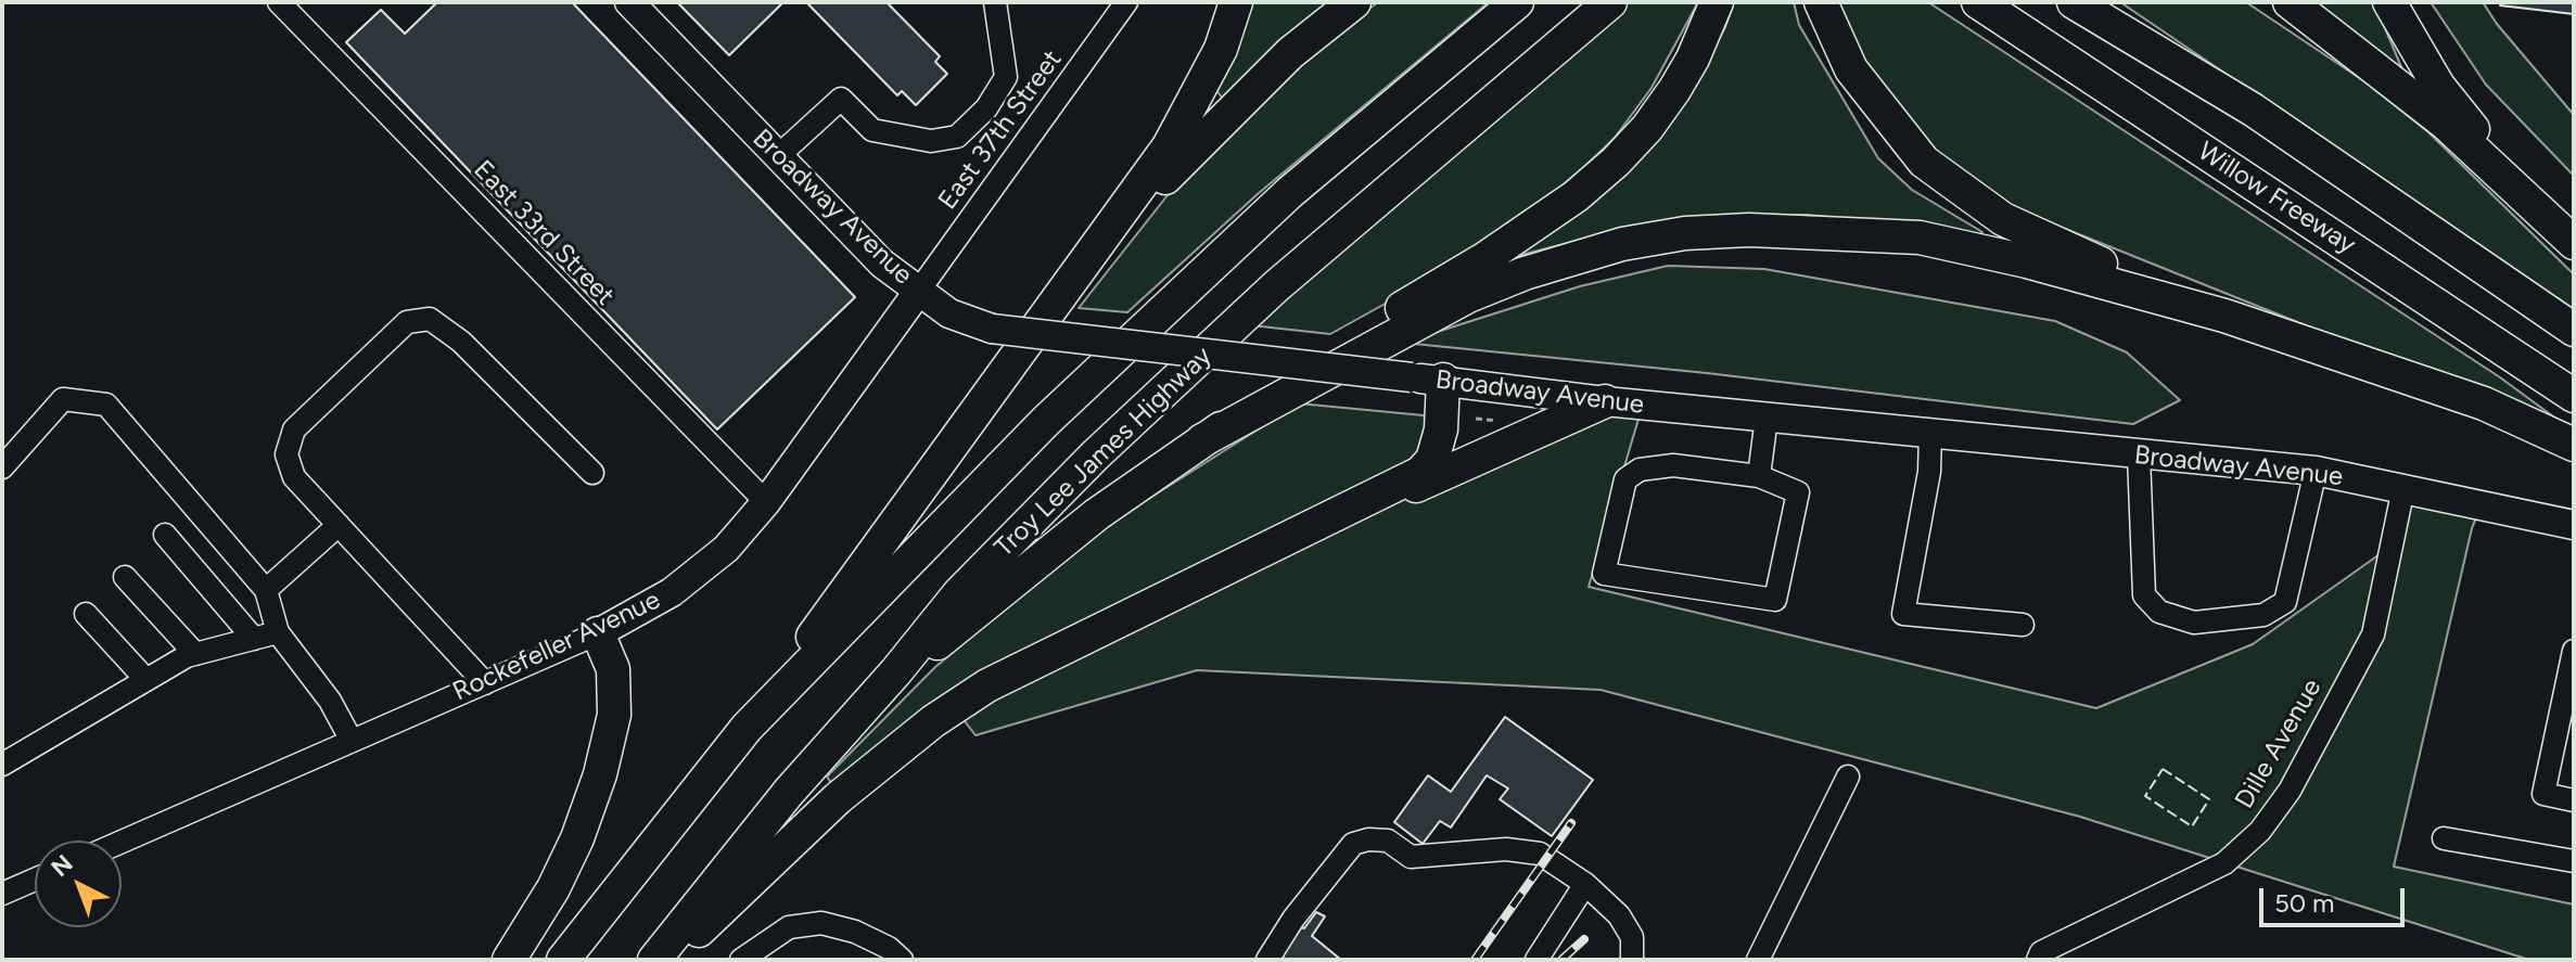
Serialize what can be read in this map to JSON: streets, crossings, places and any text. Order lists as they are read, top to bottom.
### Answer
{
  "streets": {
    "highway": ["Willow Freeway", "Troy Lee James Highway"],
    "main road": ["Broadway Avenue", "Rockefeller Avenue"],
    "street": ["East 37th Street", "East 33rd Street", "Dille Avenue"]
  },
  "crossings": [
    ["East 37th Street", "Broadway Avenue"],
    ["East 37th Street", "Rockefeller Avenue"],
    ["Broadway Avenue", "Rockefeller Avenue"],
    ["Broadway Avenue", "Dille Avenue"],
    ["East 33rd Street", "Rockefeller Avenue"]
  ],
  "scale_bar": "50 m",
  "north": "top left"
}
